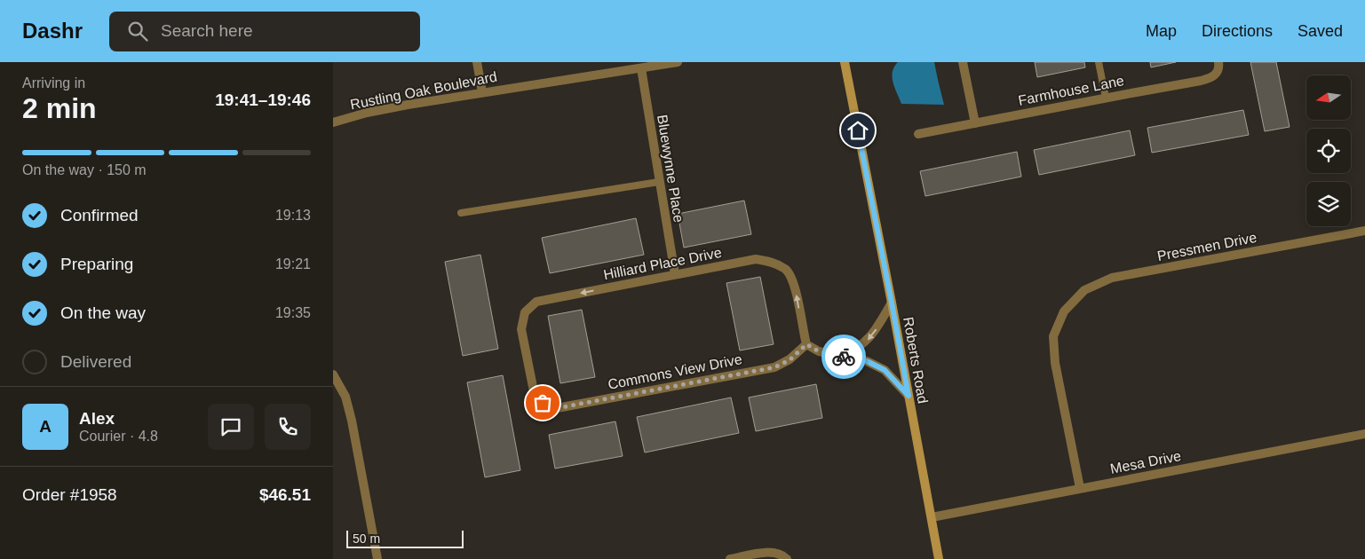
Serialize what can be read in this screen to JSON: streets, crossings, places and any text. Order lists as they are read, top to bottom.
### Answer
{
  "streets": {
    "main road": ["Roberts Road"],
    "street": [
      "Rustling Oak Boulevard",
      "Farmhouse Lane",
      "Bluewynne Place",
      "Pressmen Drive",
      "Hilliard Place Drive",
      "Commons View Drive",
      "Mesa Drive"
    ]
  },
  "crossings": [
    ["Rustling Oak Boulevard", "Bluewynne Place"],
    ["Bluewynne Place", "Hilliard Place Drive"],
    ["Pressmen Drive", "Mesa Drive"],
    ["Hilliard Place Drive", "Commons View Drive"],
    ["Roberts Road", "Mesa Drive"]
  ],
  "scale_bar": "50 m",
  "north": "left",
  "page": {
    "header": "Dashr",
    "search": "Search here",
    "nav": ["Map", "Directions", "Saved"],
    "heading": ["2 min", "Arriving in", "19:41–19:46"],
    "panel": [
      "Alex",
      "Courier · 4.8",
      "Order #1958",
      "$46.51"
    ],
    "bar": "On the way · 150 m",
    "list": [
      ["Confirmed", "19:13"],
      ["Preparing", "19:21"],
      ["On the way", "19:35"],
      "Delivered"
    ],
    "round": "A",
    "scale": "50 m"
  }
}
